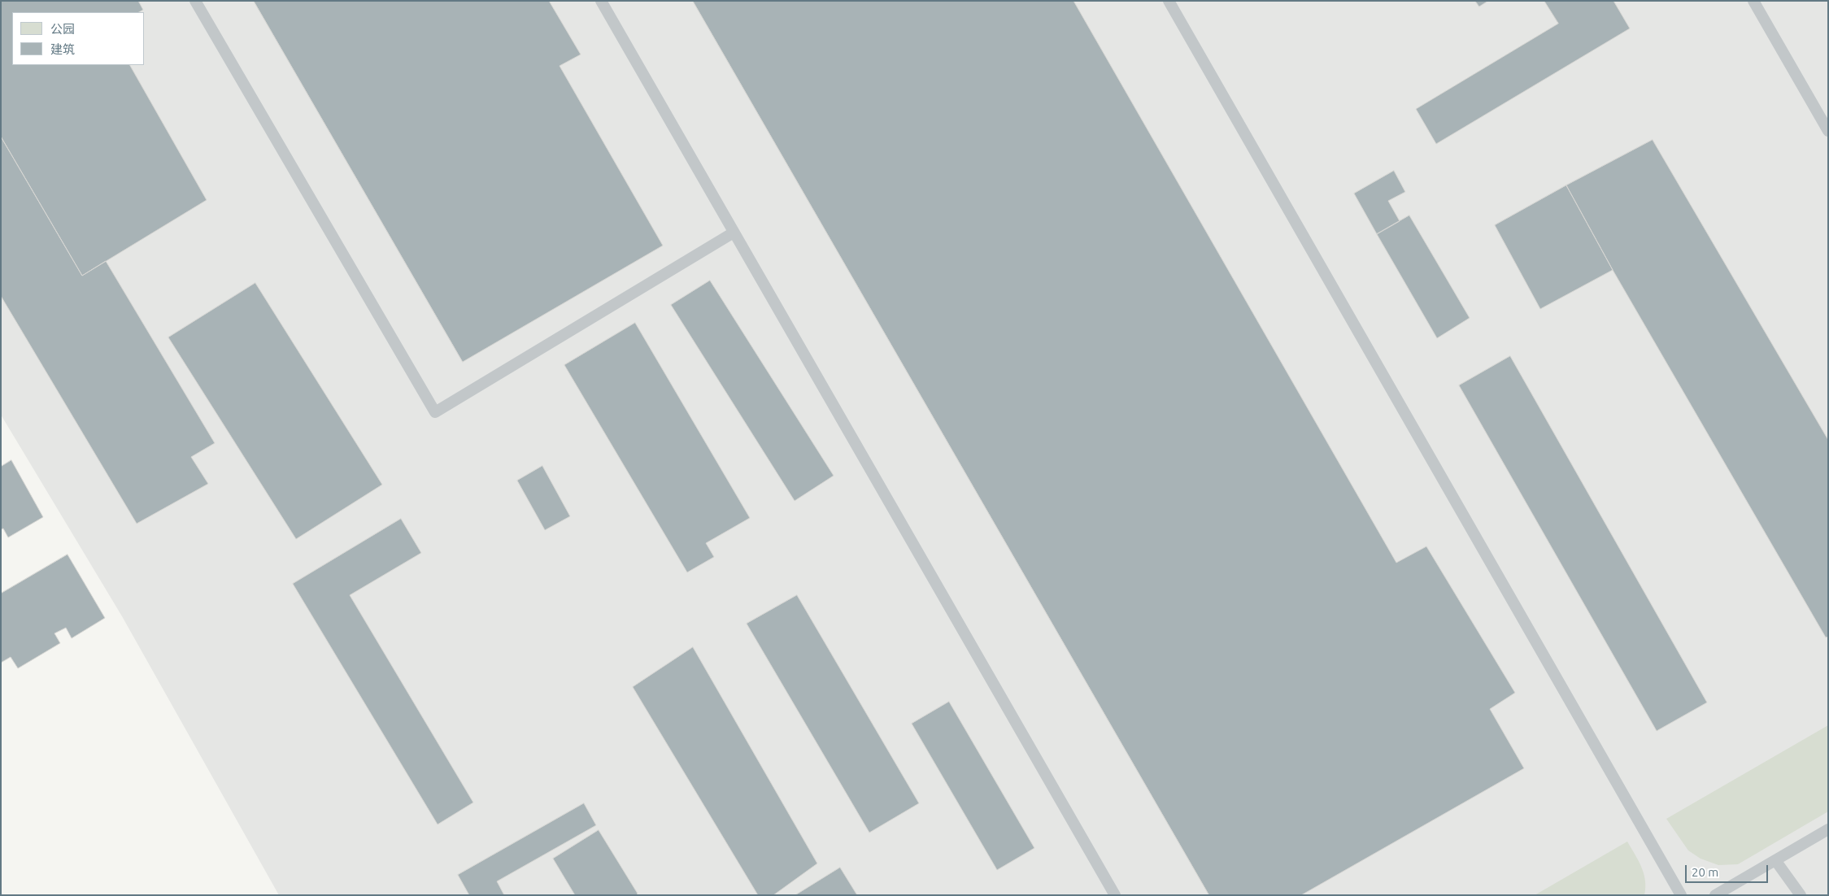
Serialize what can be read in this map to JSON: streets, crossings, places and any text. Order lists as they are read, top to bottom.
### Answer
{
  "legend": ["公园", "建筑"],
  "scale_bar": "20 m"
}
